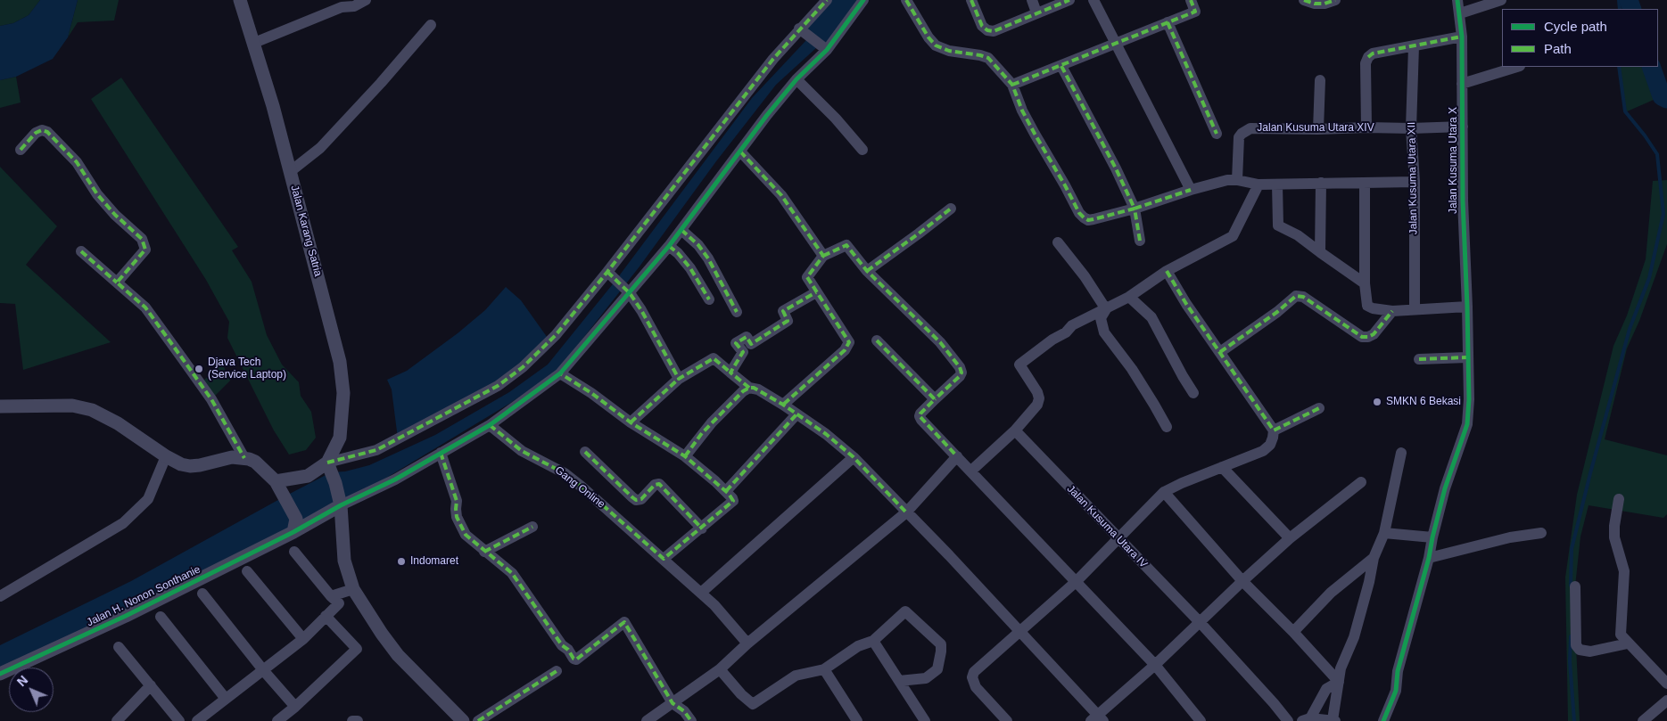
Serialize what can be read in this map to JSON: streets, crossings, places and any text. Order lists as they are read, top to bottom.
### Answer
{
  "streets": {
    "street": [
      "Jalan Kusuma Utara XIV",
      "Jalan Kusuma Utara X",
      "Jalan Kusuma Utara XII",
      "Jalan Karang Satria",
      "Gang Online",
      "Jalan Kusuma Utara IV",
      "Jalan H. Nonon Sonthanie"
    ]
  },
  "crossings": [
    ["Jalan Kusuma Utara XIV", "Jalan Kusuma Utara X"],
    ["Jalan Kusuma Utara XIV", "Jalan Kusuma Utara XII"]
  ],
  "places": ["Djava Tech (Service Laptop)", "SMKN 6 Bekasi", "Indomaret"],
  "legend": ["Cycle path", "Path"],
  "north": "top left"
}
